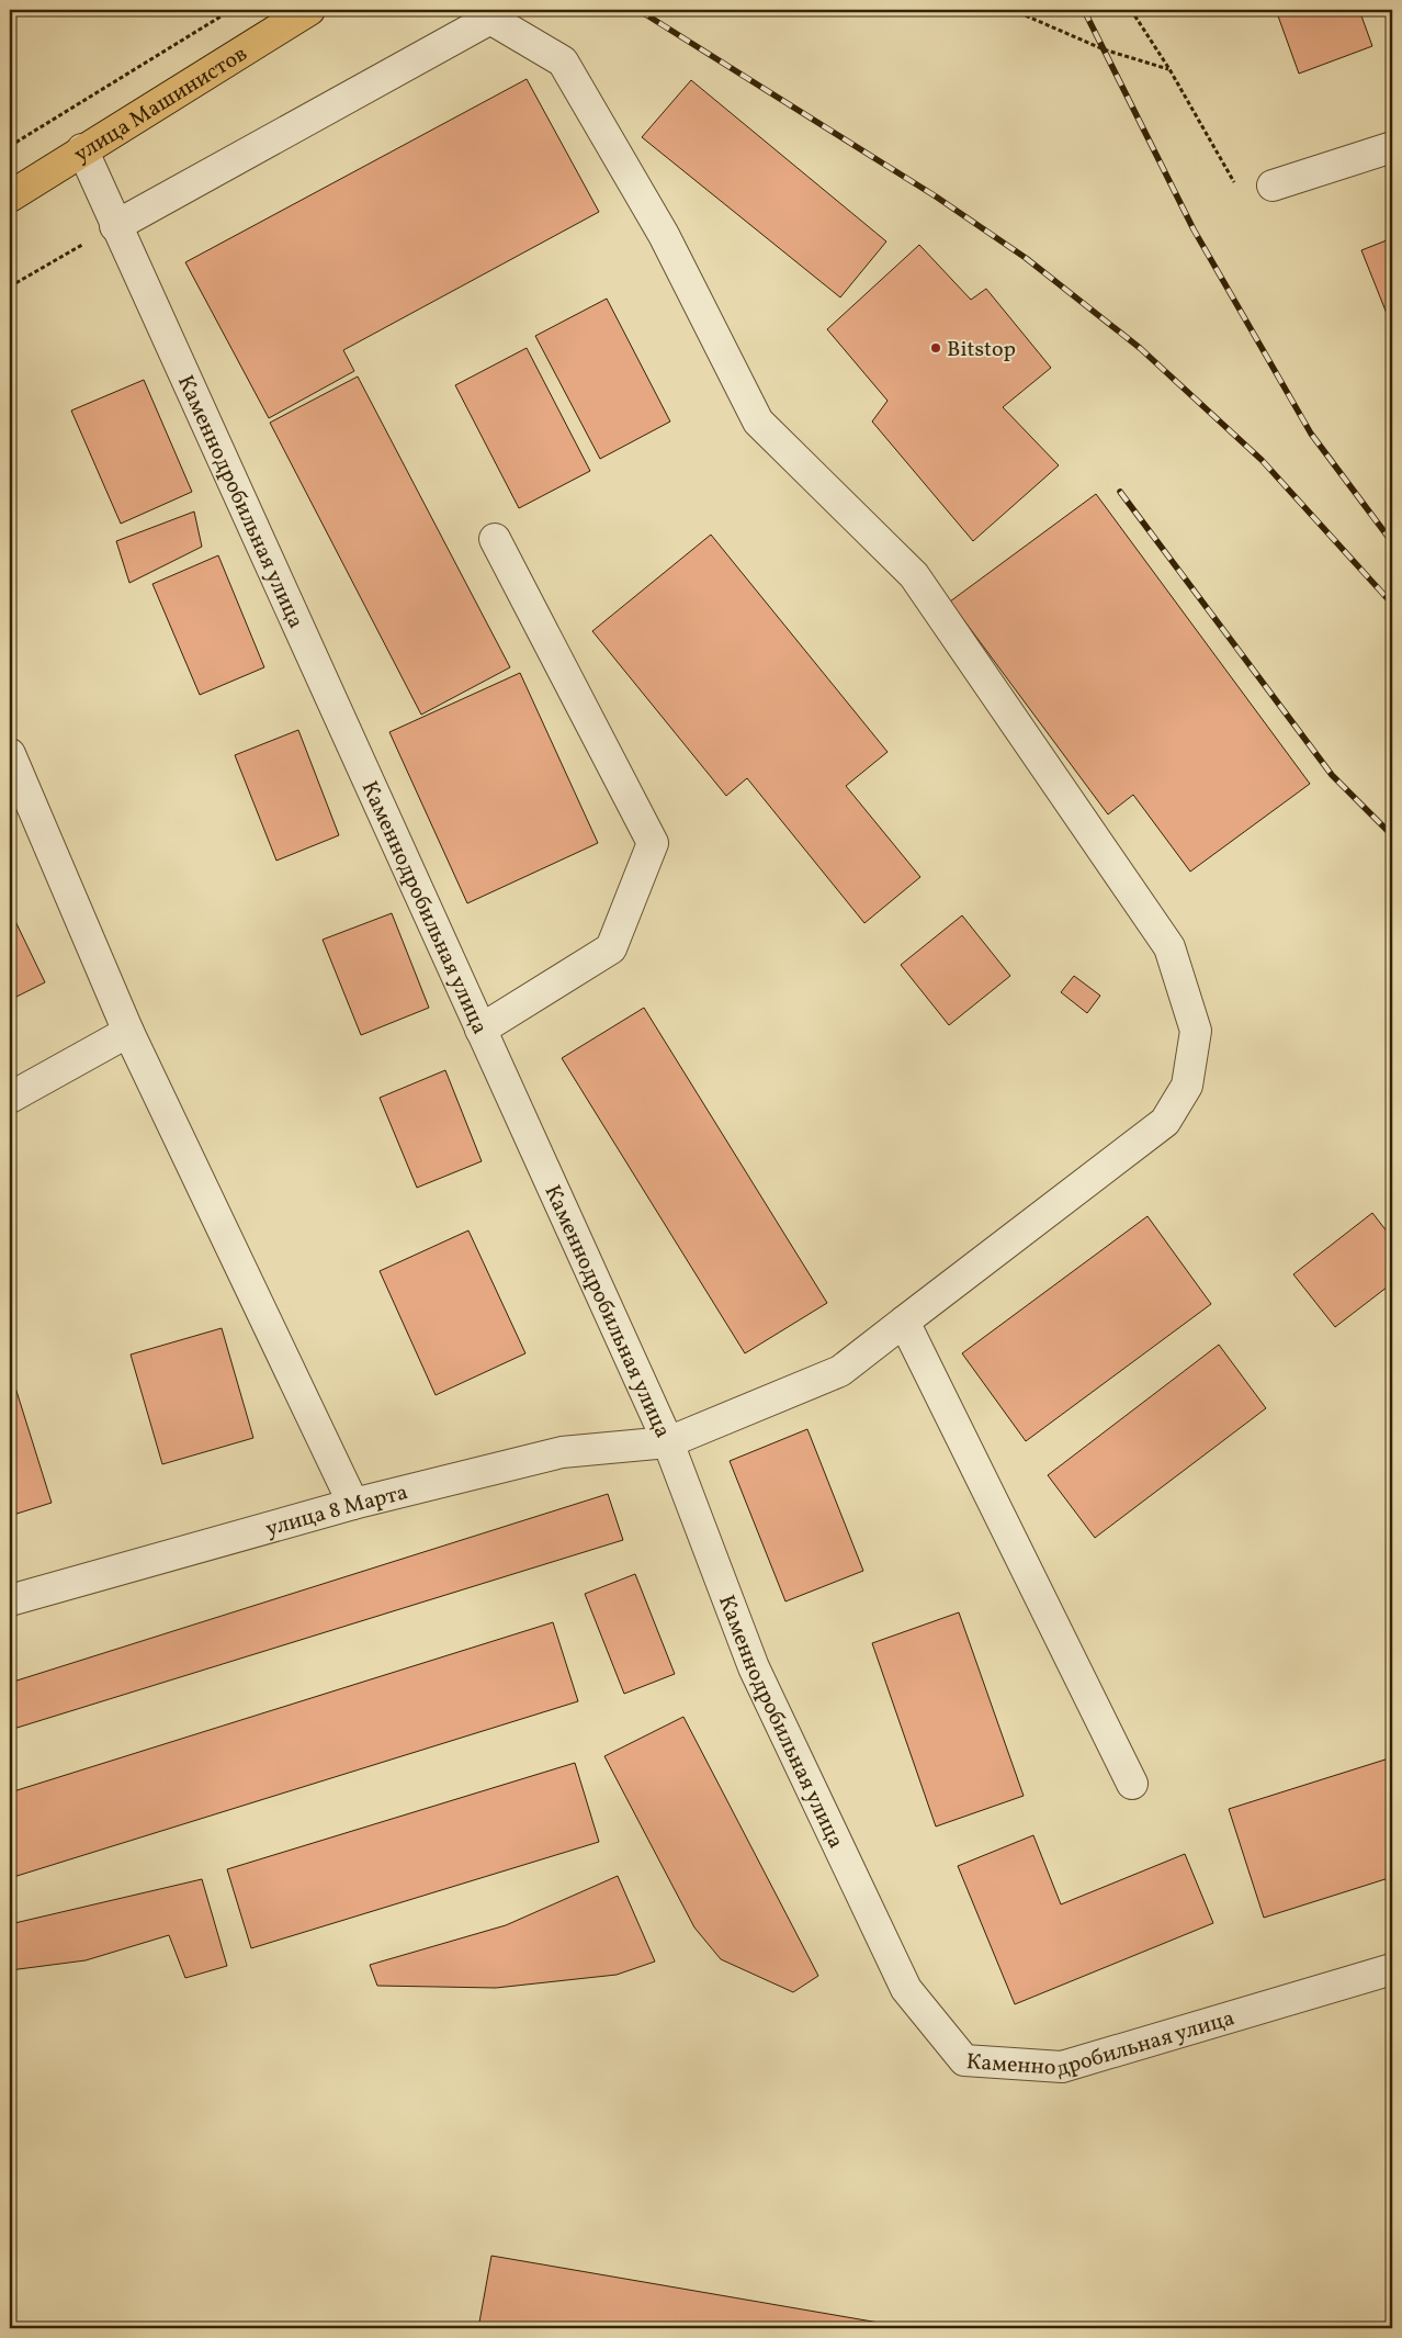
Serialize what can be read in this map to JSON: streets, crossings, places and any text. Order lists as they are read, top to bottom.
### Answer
{
  "streets": {
    "main road": ["улица Машинистов"],
    "street": ["Каменнодробильная улица", "улица 8 Марта"]
  },
  "crossings": [
    ["улица Машинистов", "Каменнодробильная улица"],
    ["Каменнодробильная улица", "улица 8 Марта"]
  ],
  "places": ["Bitstop"]
}
